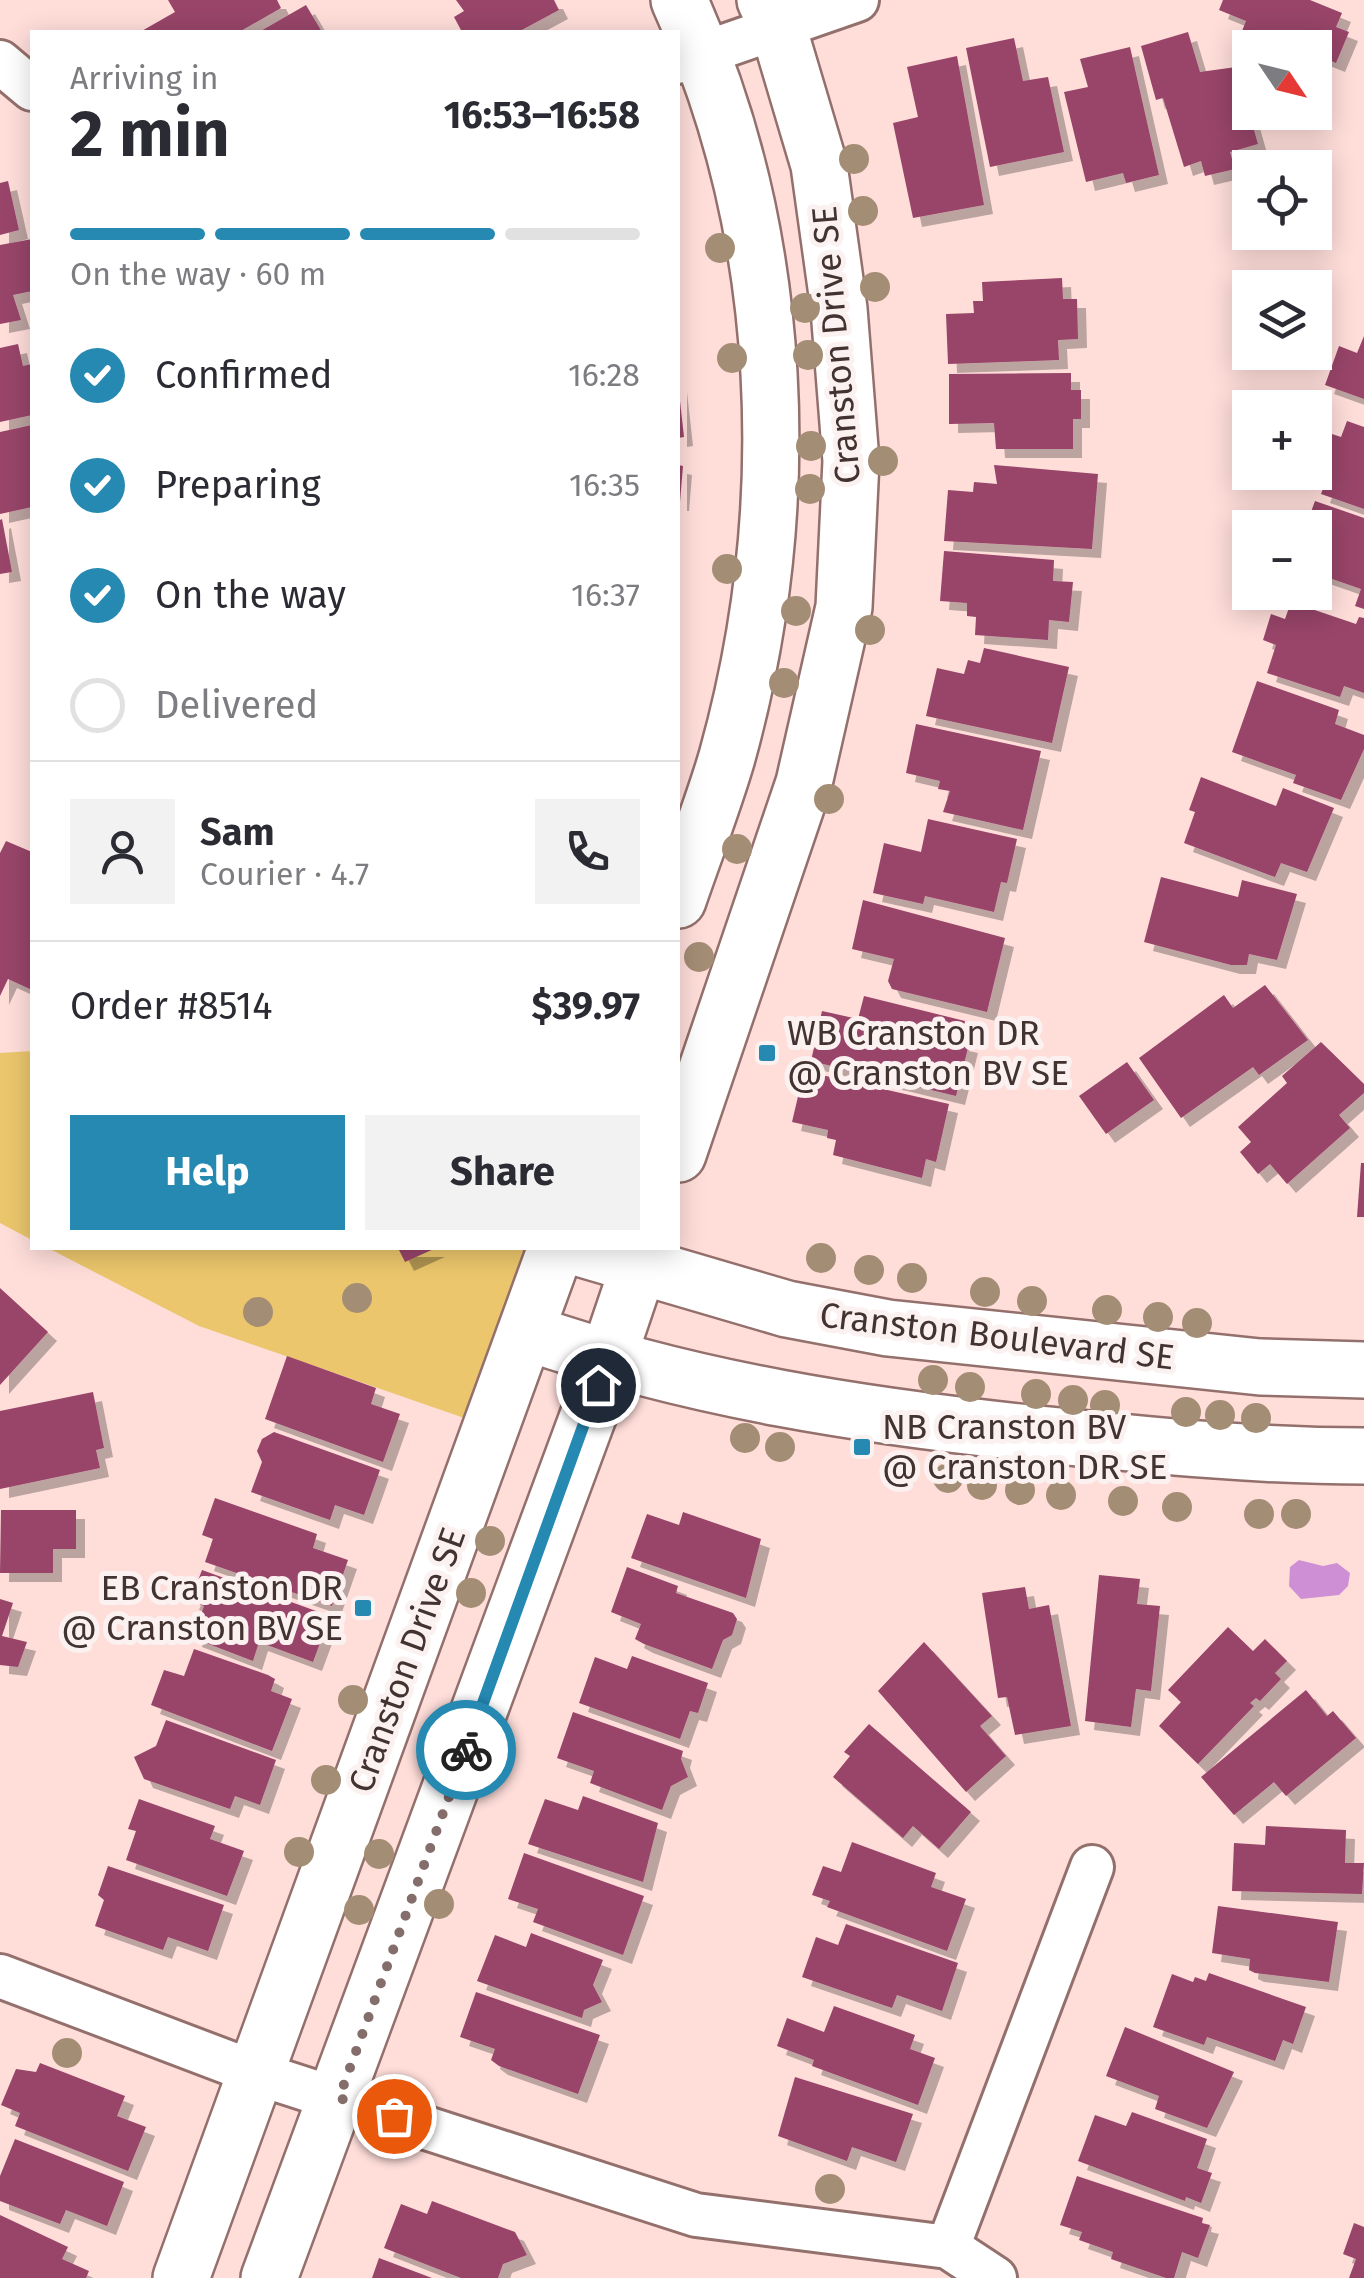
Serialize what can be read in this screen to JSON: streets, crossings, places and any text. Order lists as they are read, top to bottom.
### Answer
{
  "streets": {
    "street": ["Cranston Drive SE", "Cranston Boulevard SE"]
  },
  "places": {
    "transit": ["WB Cranston DR @ Cranston BV SE", "NB Cranston BV @ Cranston DR SE", "EB Cranston DR @ Cranston BV SE"]
  },
  "north": "bottom right",
  "page": {
    "map_buttons": ["+", "−"],
    "heading": ["2 min", "Arriving in", "16:53–16:58"],
    "panel": [
      "Sam",
      "Courier · 4.7",
      "Order #8514",
      "$39.97"
    ],
    "bar": "On the way · 60 m",
    "list": [
      ["Confirmed", "16:28"],
      ["Preparing", "16:35"],
      ["On the way", "16:37"],
      "Delivered"
    ],
    "buttons": ["Help", "Share"]
  }
}
